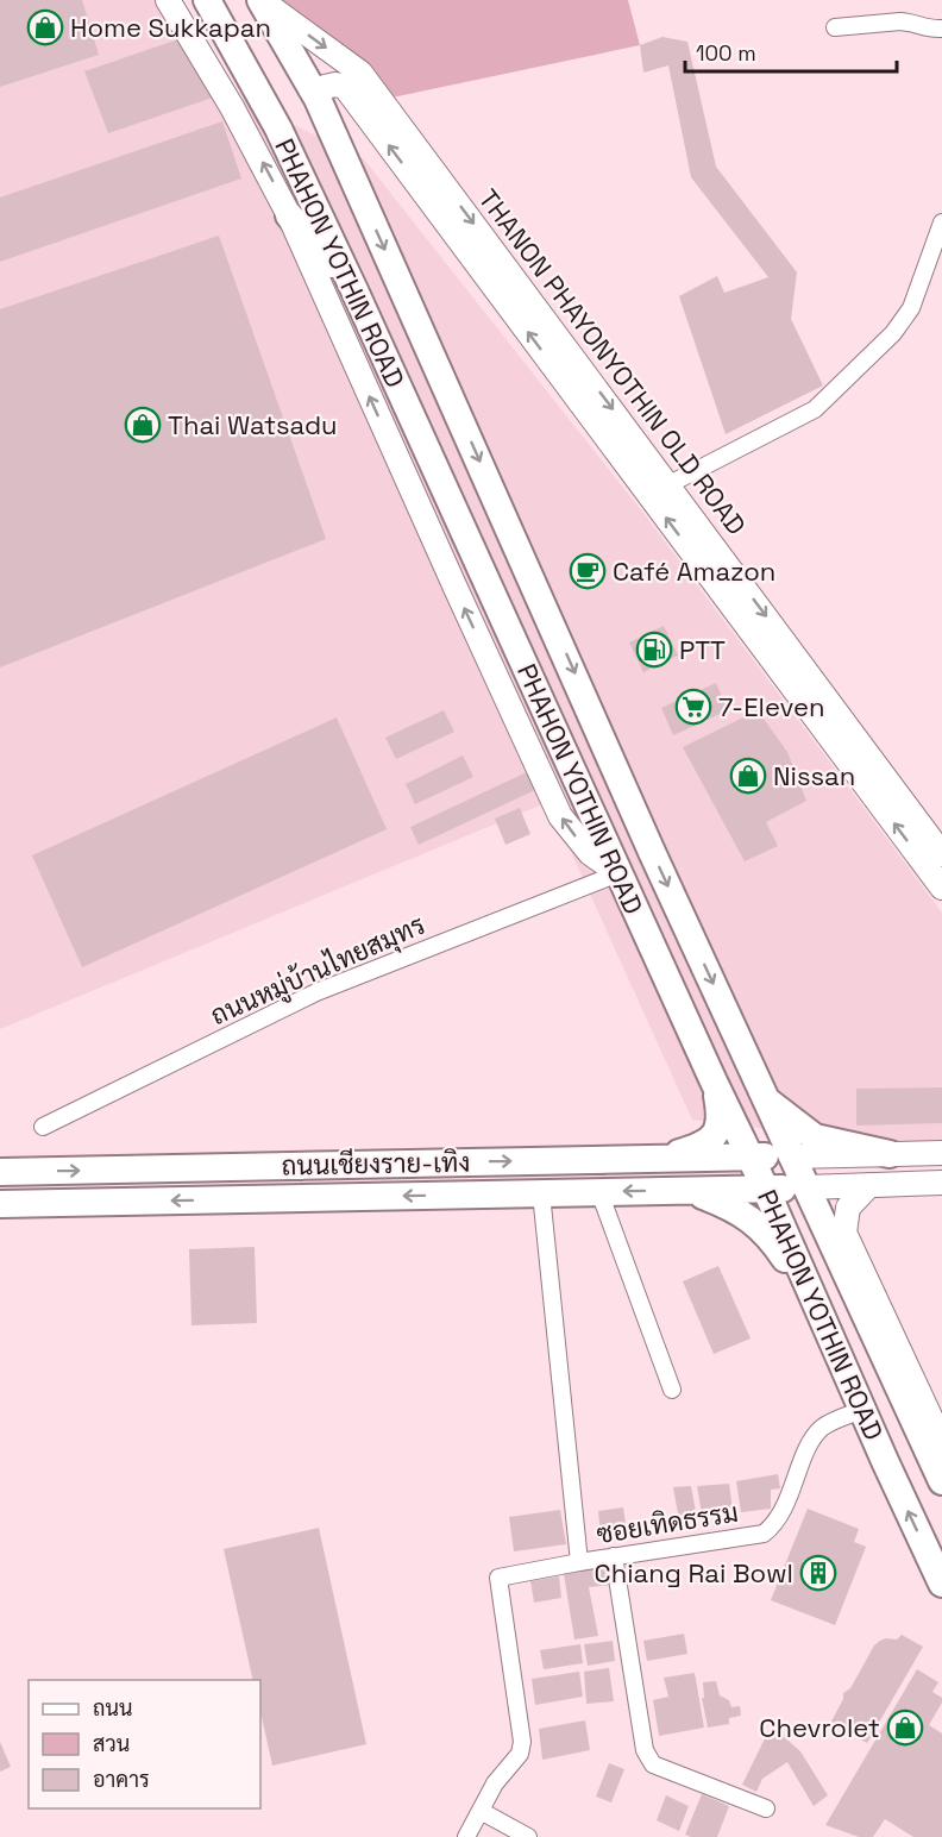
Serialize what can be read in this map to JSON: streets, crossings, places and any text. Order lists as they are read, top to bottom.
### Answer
{
  "streets": {
    "main road": ["PHAHON YOTHIN ROAD", "THANON PHAYONYOTHIN OLD ROAD", "ถนนเชียงราย-เทิง"],
    "street": ["ถนนหมู่บ้านไทยสมุทร", "ซอยเทิดธรรม"]
  },
  "crossings": [
    ["PHAHON YOTHIN ROAD", "THANON PHAYONYOTHIN OLD ROAD"],
    ["PHAHON YOTHIN ROAD", "ถนนหมู่บ้านไทยสมุทร"],
    ["PHAHON YOTHIN ROAD", "ถนนเชียงราย-เทิง"],
    ["PHAHON YOTHIN ROAD", "ซอยเทิดธรรม"]
  ],
  "places": {
    "shop": [
      "Home Sukkapan",
      "Thai Watsadu",
      "Nissan",
      "Chevrolet"
    ],
    "cafe": ["Café Amazon"],
    "fuel station": ["PTT"],
    "supermarket": ["7-Eleven"],
    "building": ["Chiang Rai Bowl"]
  },
  "legend": ["ถนน", "สวน", "อาคาร"],
  "scale_bar": "100 m"
}
